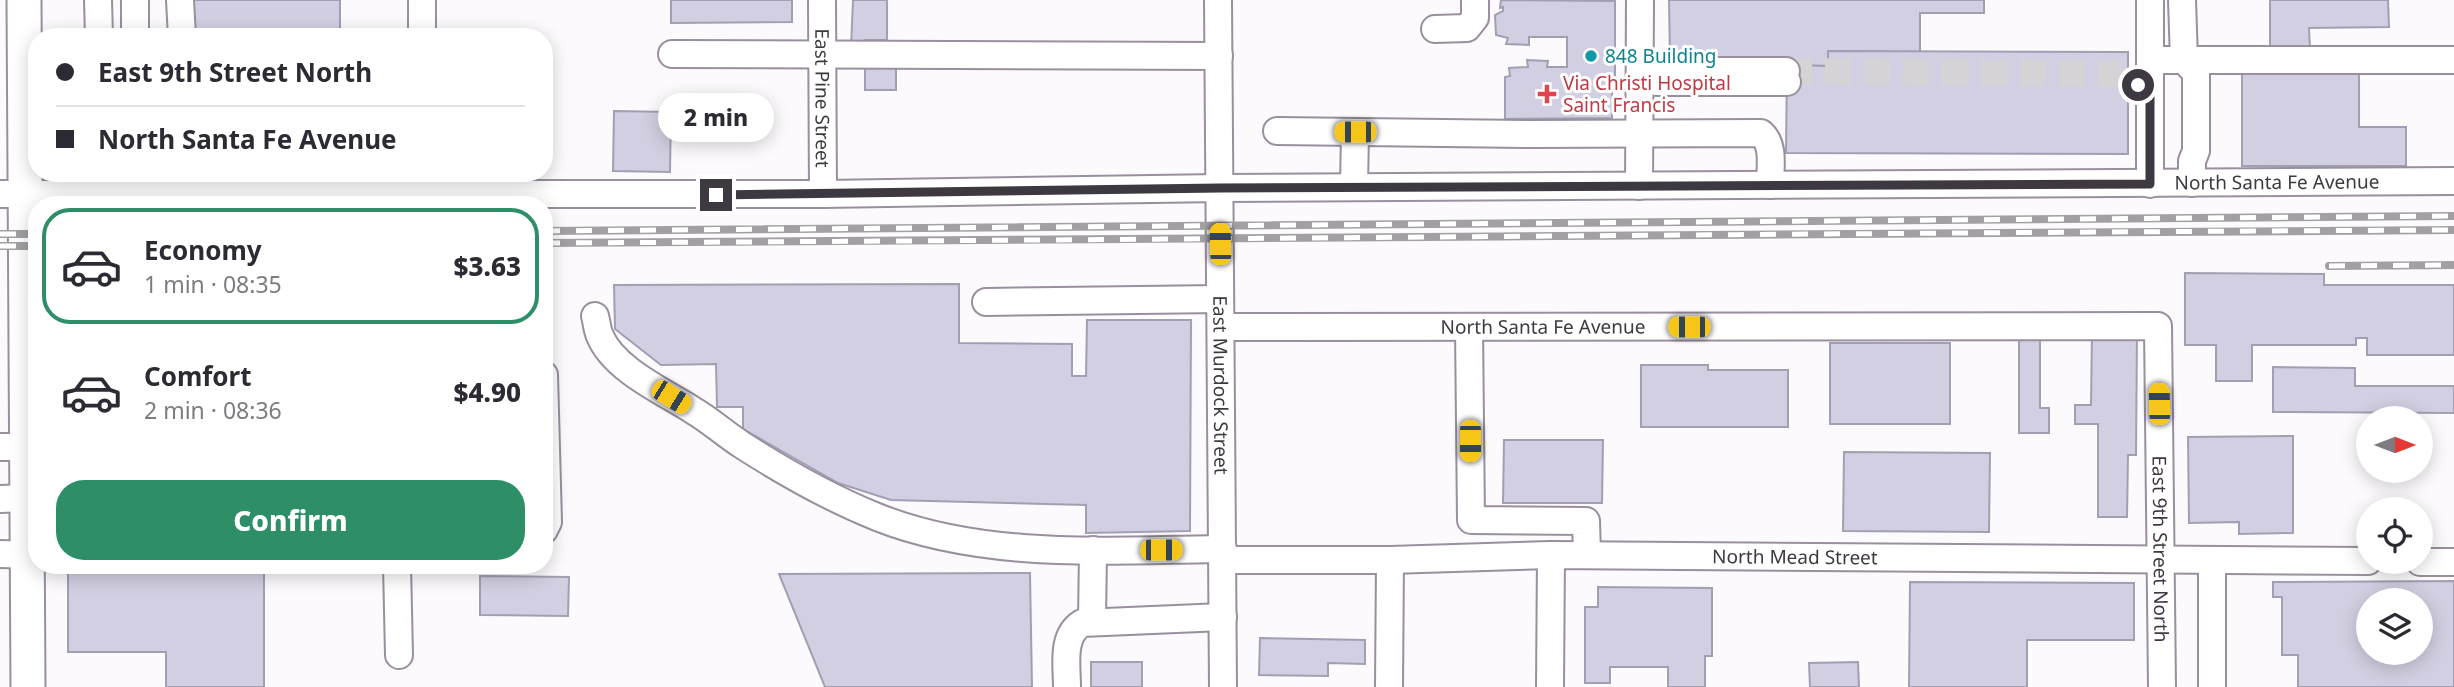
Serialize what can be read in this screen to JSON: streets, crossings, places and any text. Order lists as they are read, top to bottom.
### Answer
{
  "streets": {
    "street": [
      "East Pine Street",
      "North Santa Fe Avenue",
      "East Murdock Street",
      "East 9th Street North",
      "North Mead Street"
    ]
  },
  "crossings": [
    ["East Pine Street", "North Santa Fe Avenue"],
    ["North Santa Fe Avenue", "East Murdock Street"],
    ["North Santa Fe Avenue", "East 9th Street North"],
    ["East Murdock Street", "North Mead Street"],
    ["East 9th Street North", "North Mead Street"]
  ],
  "places": {
    "other": ["848 Building"],
    "health": ["Via Christi Hospital Saint Francis"]
  },
  "north": "right",
  "page": {
    "banner": ["East 9th Street North", "North Santa Fe Avenue"],
    "bubble": "2 min",
    "list": [
      {
        "name": "Economy",
        "note": "1 min · 08:35",
        "value": "$3.63"
      },
      {
        "name": "Comfort",
        "note": "2 min · 08:36",
        "value": "$4.90"
      }
    ],
    "buttons": "Confirm"
  }
}
